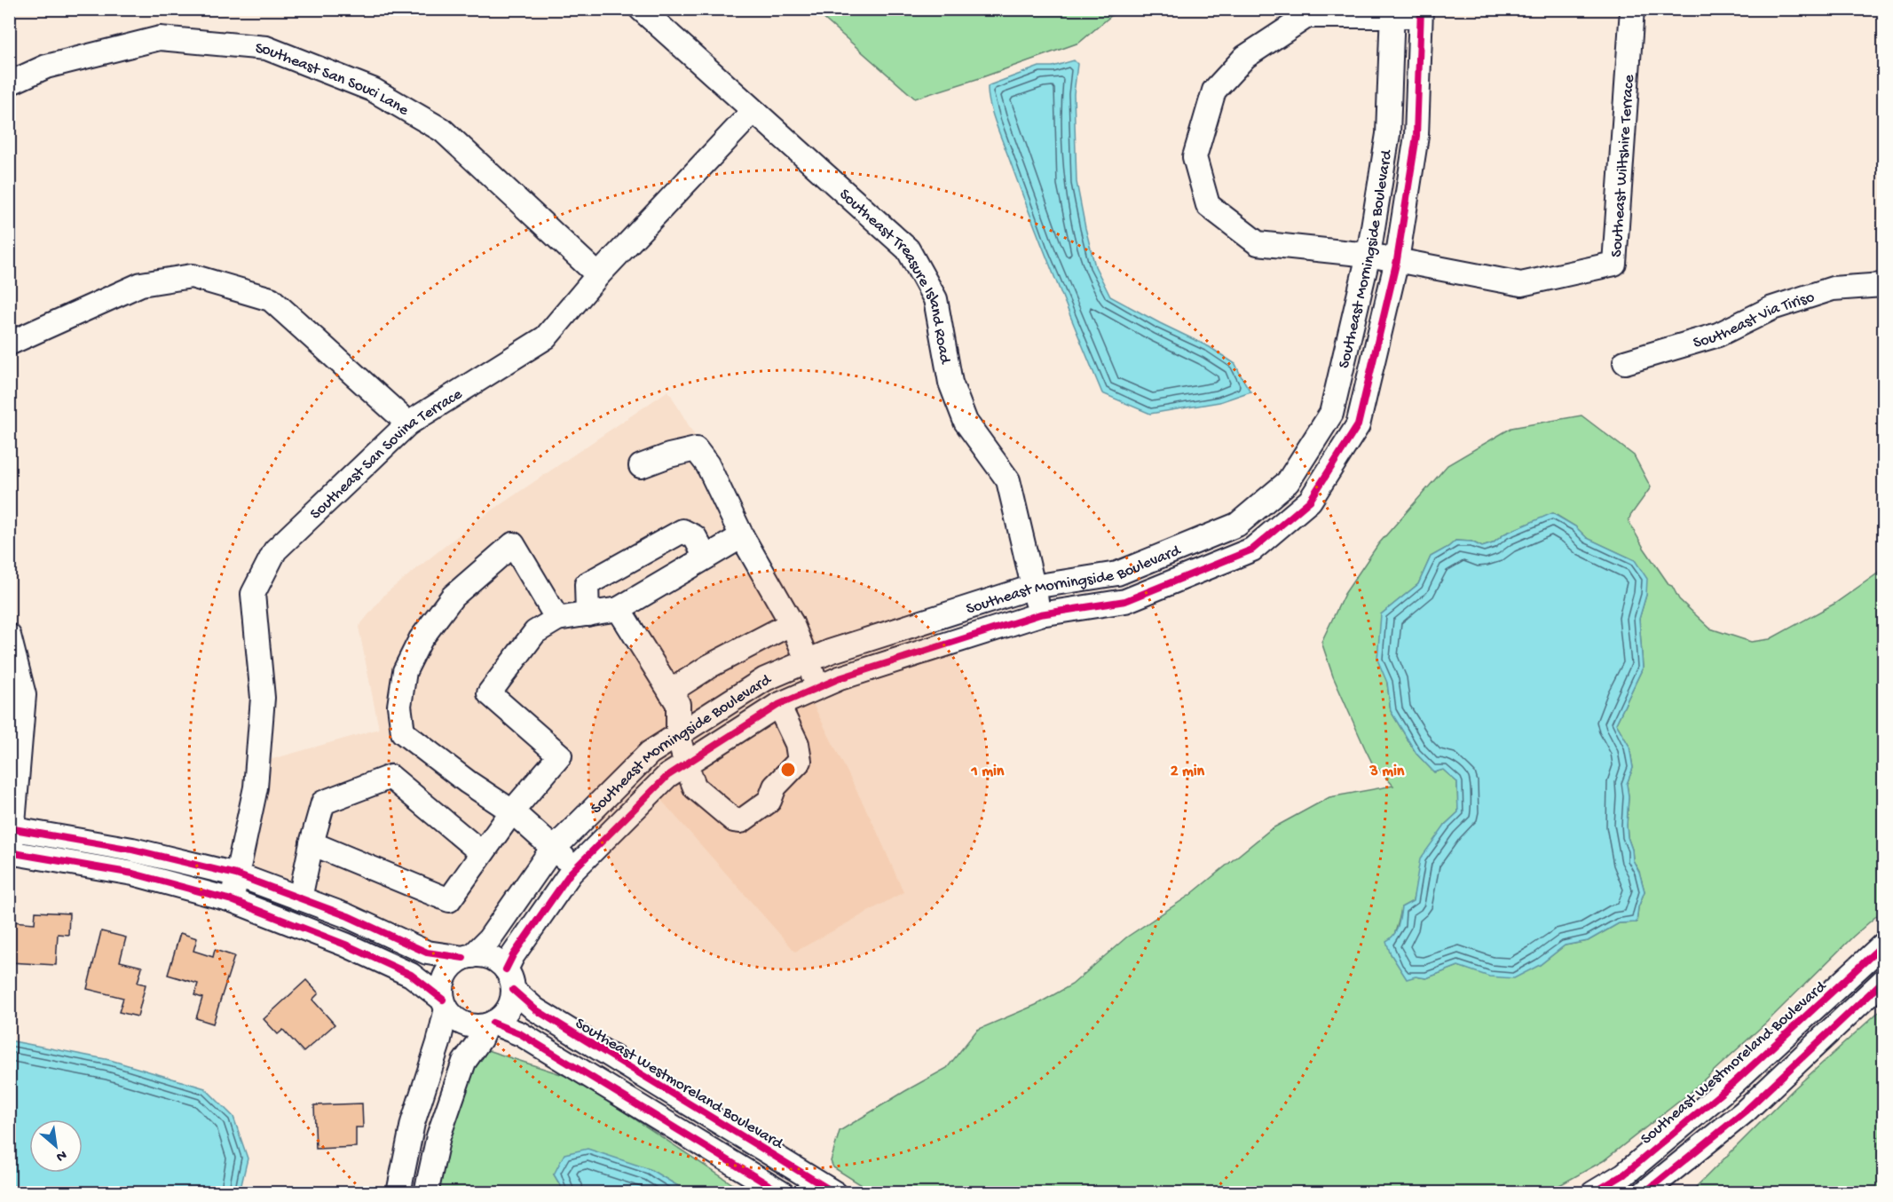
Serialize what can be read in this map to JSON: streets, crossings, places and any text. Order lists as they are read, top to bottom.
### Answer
{
  "streets": {
    "street": [
      "Southeast San Souci Lane",
      "Southeast Wiltshire Terrace",
      "Southeast Morningside Boulevard",
      "Southeast Treasure Island Road",
      "Southeast Via Tiriso",
      "Southeast San Sovina Terrace",
      "Southeast Westmoreland Boulevard"
    ]
  },
  "crossings": [
    ["Southeast San Souci Lane", "Southeast San Sovina Terrace"],
    ["Southeast Wiltshire Terrace", "Southeast Morningside Boulevard"],
    ["Southeast Morningside Boulevard", "Southeast Treasure Island Road"],
    ["Southeast Morningside Boulevard", "Southeast Westmoreland Boulevard"],
    ["Southeast Treasure Island Road", "Southeast San Sovina Terrace"]
  ],
  "north": "bottom right",
  "rings": ["1 min", "2 min", "3 min"]
}
